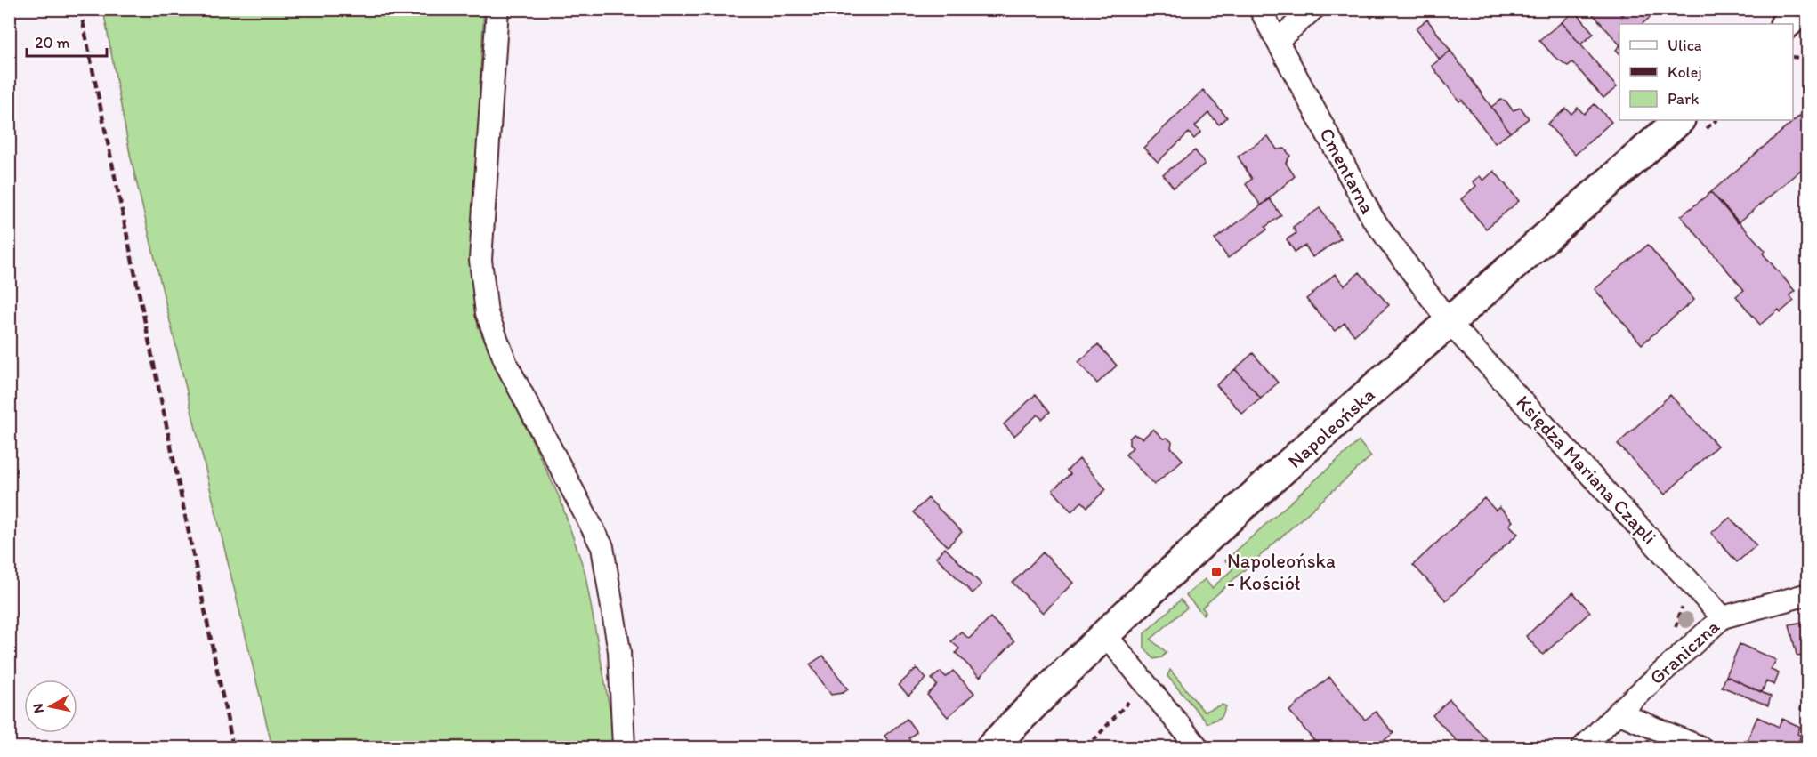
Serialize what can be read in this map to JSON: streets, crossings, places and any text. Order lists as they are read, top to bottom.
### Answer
{
  "streets": {
    "street": [
      "Cmentarna",
      "Napoleońska",
      "Księdza Mariana Czapli",
      "Graniczna"
    ]
  },
  "crossings": [
    ["Cmentarna", "Napoleońska"],
    ["Cmentarna", "Księdza Mariana Czapli"],
    ["Napoleońska", "Księdza Mariana Czapli"],
    ["Księdza Mariana Czapli", "Graniczna"]
  ],
  "places": {
    "transit": ["Napoleońska - Kościół"]
  },
  "legend": ["Ulica", "Kolej", "Park"],
  "scale_bar": "20 m",
  "north": "left"
}
